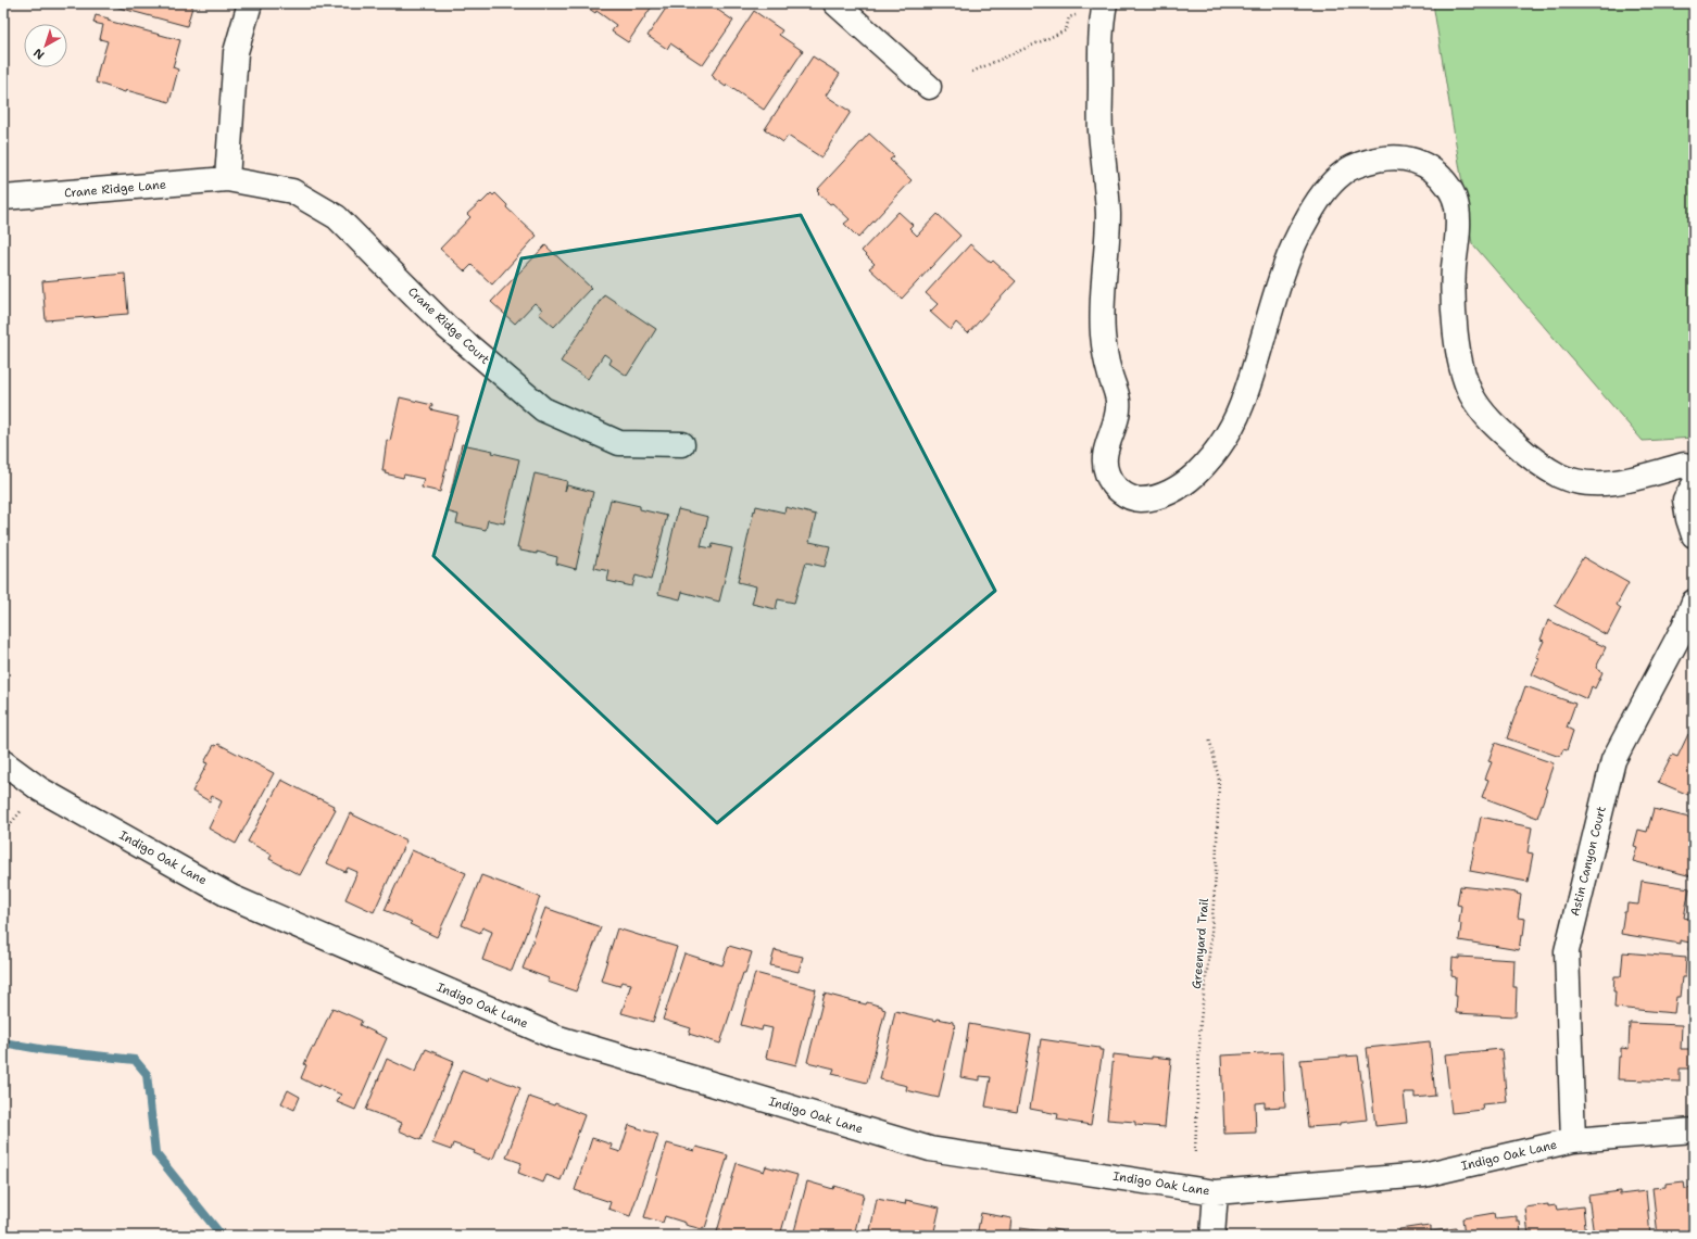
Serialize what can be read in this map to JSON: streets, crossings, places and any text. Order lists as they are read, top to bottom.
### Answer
{
  "streets": {
    "street": [
      "Crane Ridge Lane",
      "Crane Ridge Court",
      "Indigo Oak Lane",
      "Astin Canyon Court"
    ],
    "path": ["Greenyard Trail"]
  },
  "crossings": [
    ["Crane Ridge Lane", "Crane Ridge Court"],
    ["Indigo Oak Lane", "Astin Canyon Court"]
  ],
  "north": "bottom left"
}
